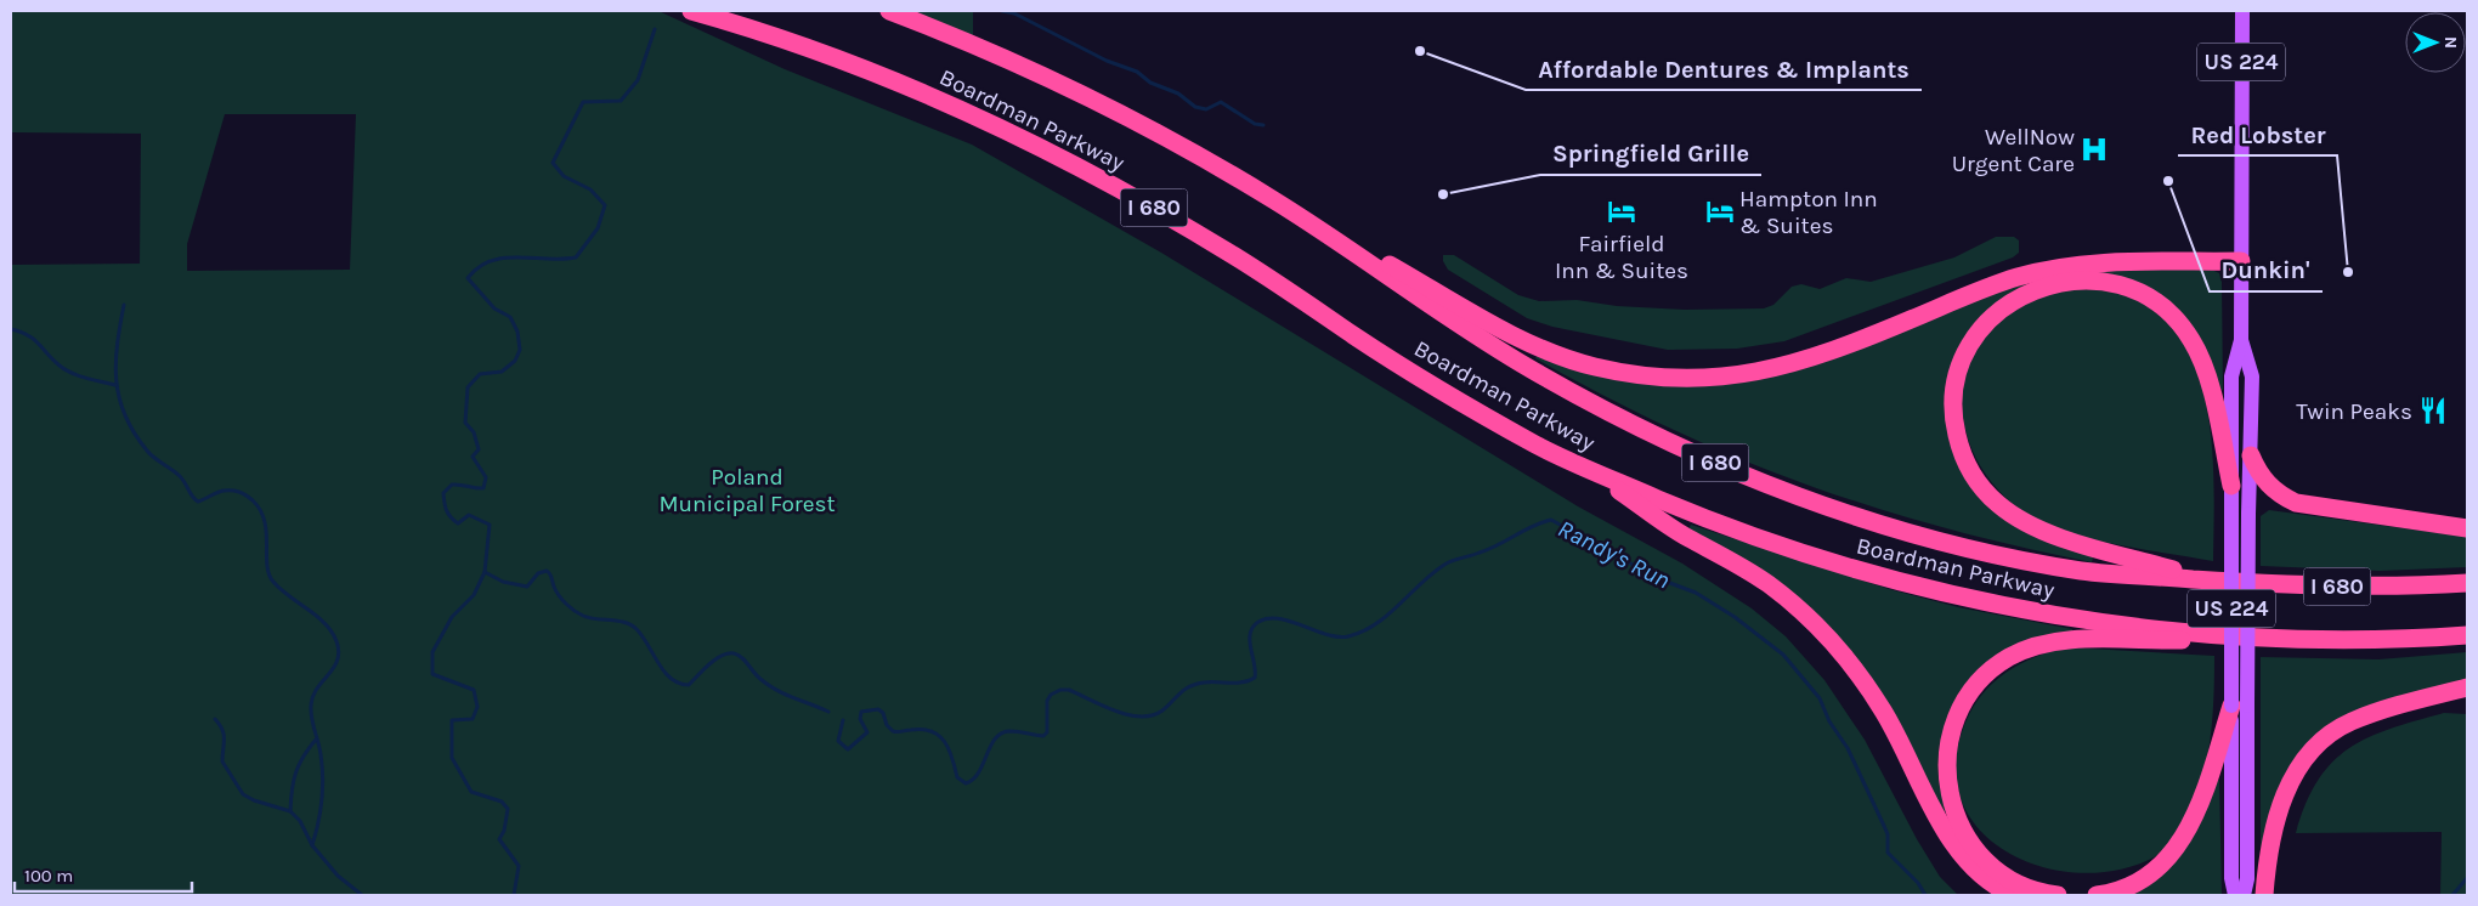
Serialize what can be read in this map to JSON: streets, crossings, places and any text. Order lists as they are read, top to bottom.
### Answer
{
  "streets": {
    "highway": ["Boardman Parkway", "I 680"],
    "main road": ["US 224"]
  },
  "water": ["Randy's Run"],
  "parks": ["Poland Municipal Forest"],
  "places": {
    "other": [
      "Affordable Dentures & Implants",
      "Dunkin'",
      "Springfield Grille",
      "Red Lobster"
    ],
    "hospital": ["WellNow Urgent Care"],
    "hotel": ["Fairfield Inn & Suites", "Hampton Inn & Suites"],
    "restaurant": ["Twin Peaks"]
  },
  "scale_bar": "100 m",
  "north": "right"
}
